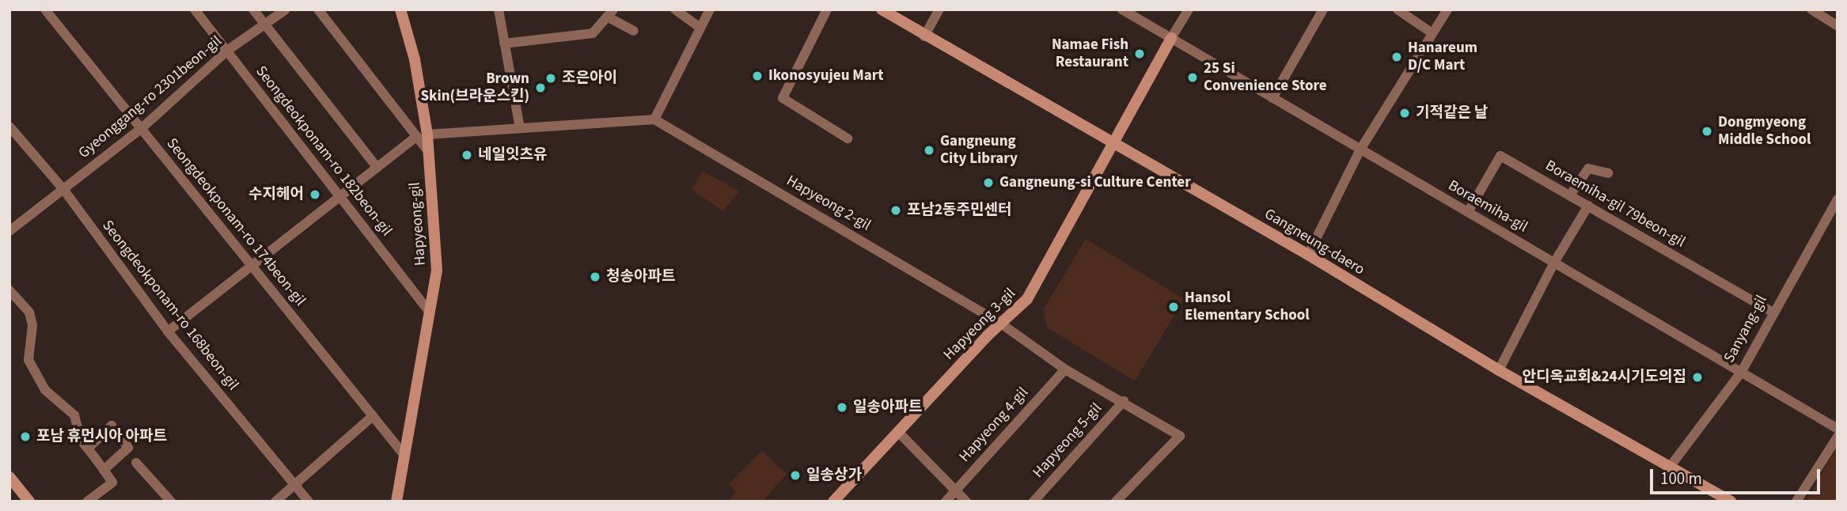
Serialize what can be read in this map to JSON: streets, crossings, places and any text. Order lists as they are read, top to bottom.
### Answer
{
  "streets": {
    "street": [
      "Gyeonggang-ro 2301beon-gil",
      "Seongdeokponam-ro 182beon-gil",
      "Hapyeong 2-gil",
      "Boraemiha-gil 79beon-gil",
      "Boraemiha-gil",
      "Seongdeokponam-ro 174beon-gil",
      "Hapyeong-gil",
      "Gangneung-daero",
      "Seongdeokponam-ro 168beon-gil",
      "Hapyeong 3-gil",
      "Sanyang-gil",
      "Hapyeong 4-gil",
      "Hapyeong 5-gil"
    ]
  },
  "crossings": [
    ["Gyeonggang-ro 2301beon-gil", "Seongdeokponam-ro 182beon-gil"],
    ["Gyeonggang-ro 2301beon-gil", "Seongdeokponam-ro 174beon-gil"],
    ["Gyeonggang-ro 2301beon-gil", "Seongdeokponam-ro 168beon-gil"],
    ["Seongdeokponam-ro 182beon-gil", "Hapyeong-gil"],
    ["Hapyeong 2-gil", "Hapyeong 3-gil"],
    ["Hapyeong 2-gil", "Hapyeong 4-gil"],
    ["Hapyeong 2-gil", "Hapyeong 5-gil"],
    ["Boraemiha-gil 79beon-gil", "Boraemiha-gil"],
    ["Boraemiha-gil 79beon-gil", "Sanyang-gil"],
    ["Boraemiha-gil", "Hapyeong 3-gil"],
    ["Boraemiha-gil", "Sanyang-gil"],
    ["Seongdeokponam-ro 174beon-gil", "Hapyeong-gil"],
    ["Gangneung-daero", "Hapyeong 3-gil"],
    ["Gangneung-daero", "Sanyang-gil"]
  ],
  "places": [
    "Namae Fish Restaurant",
    "Hanareum D/C Mart",
    "Ikonosyujeu Mart",
    "25 Si Convenience Store",
    "조은아이",
    "Brown Skin(브라운스킨)",
    "기적같은 날",
    "Dongmyeong Middle School",
    "Gangneung City Library",
    "네일잇츠유",
    "Gangneung-si Culture Center",
    "수지헤어",
    "포남2동주민센터",
    "청송아파트",
    "Hansol Elementary School",
    "안디옥교회&24시기도의집",
    "일송아파트",
    "포남 휴먼시아 아파트",
    "일송상가"
  ],
  "scale_bar": "100 m"
}
